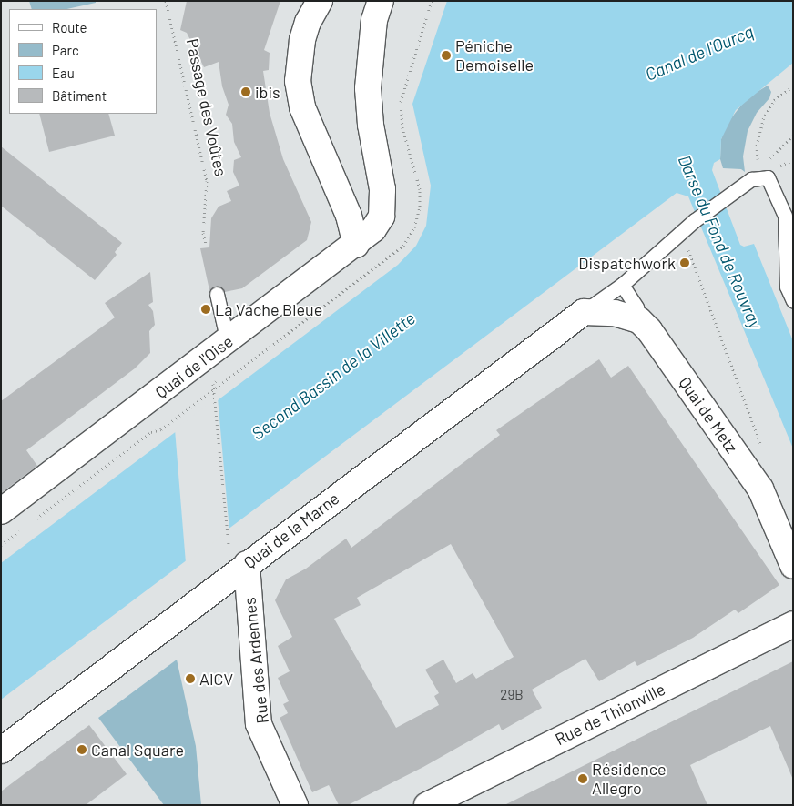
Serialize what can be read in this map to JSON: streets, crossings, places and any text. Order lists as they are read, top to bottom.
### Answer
{
  "streets": {
    "street": [
      "Quai de l'Oise",
      "Quai de Metz",
      "Quai de la Marne",
      "Rue des Ardennes",
      "Rue de Thionville"
    ],
    "path": ["Passage des Voûtes"]
  },
  "crossings": [
    ["Quai de la Marne", "Rue des Ardennes"]
  ],
  "water": ["Canal de l'Ourcq", "Darse du Fond de Rouvray", "Second Bassin de la Villette"],
  "places": [
    "Péniche Demoiselle",
    "ibis",
    "Dispatchwork",
    "La Vache Bleue",
    "AICV",
    "Canal Square",
    "Résidence Allegro"
  ],
  "house_numbers": ["29B"],
  "legend": [
    "Route",
    "Parc",
    "Eau",
    "Bâtiment"
  ]
}
